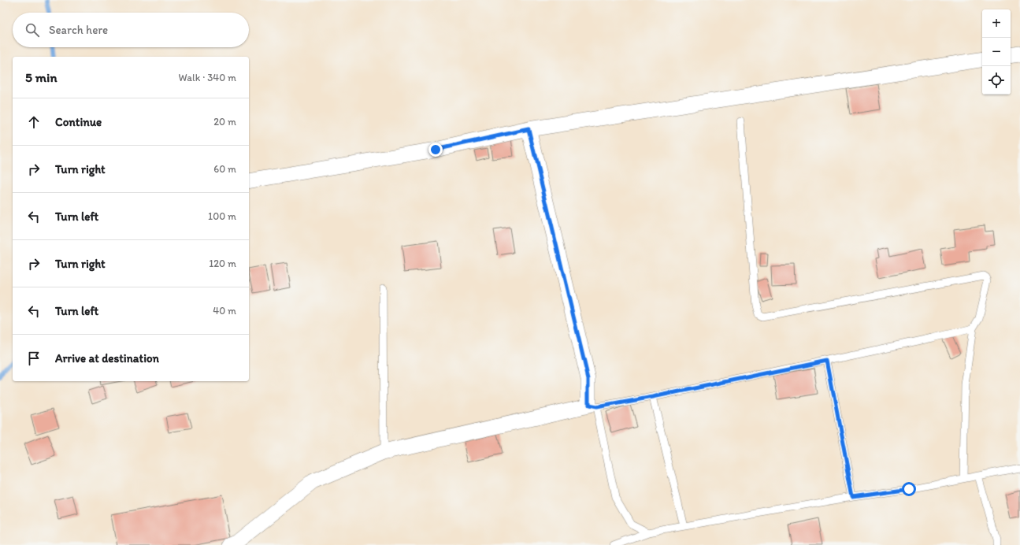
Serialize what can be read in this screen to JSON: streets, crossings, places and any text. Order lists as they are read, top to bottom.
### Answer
{
  "page": {
    "map_buttons": ["+", "−"],
    "search": "Search here",
    "heading": ["5 min", "Walk · 340 m"],
    "list": [
      ["Continue", "20 m"],
      ["Turn right", "60 m"],
      ["Turn left", "100 m"],
      ["Turn right", "120 m"],
      ["Turn left", "40 m"],
      "Arrive at destination"
    ]
  }
}
